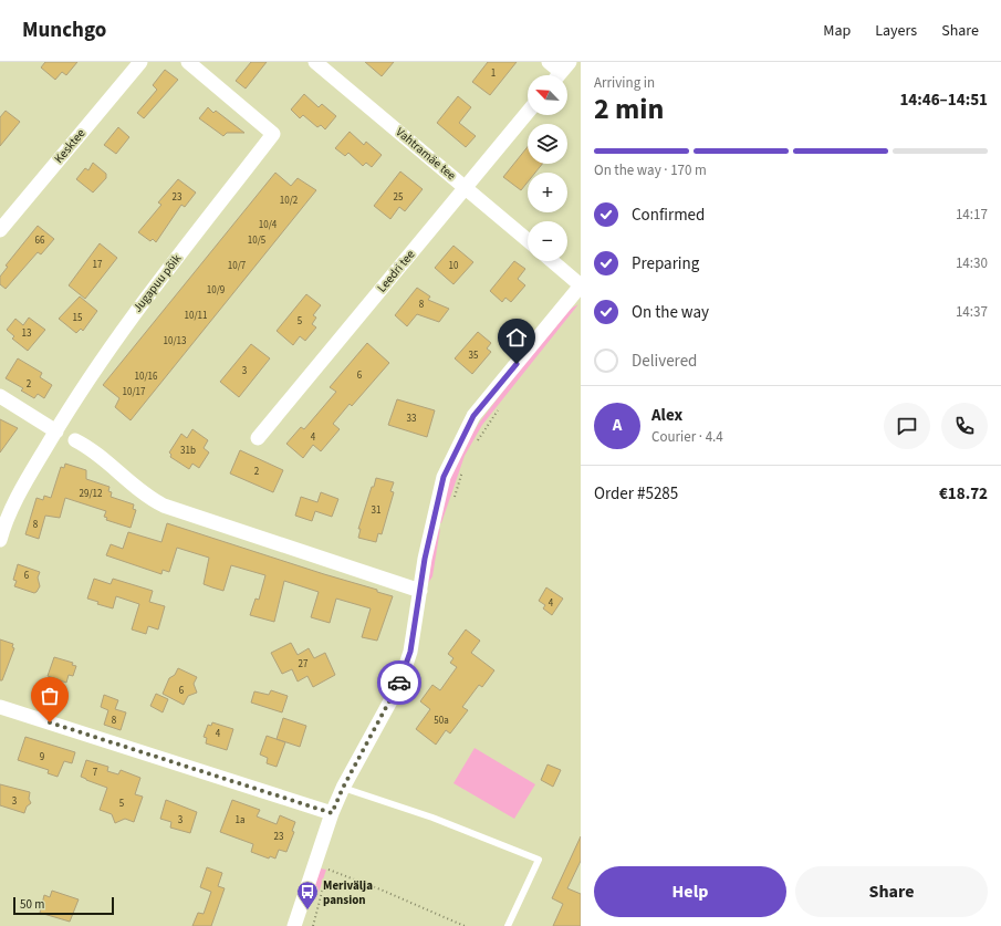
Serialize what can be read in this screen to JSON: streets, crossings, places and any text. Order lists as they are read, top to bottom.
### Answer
{
  "streets": {
    "street": [
      "Kesktee",
      "Vahtramäe tee",
      "Leedri tee",
      "Jugapuu põik"
    ]
  },
  "crossings": [
    ["Vahtramäe tee", "Leedri tee"]
  ],
  "places": {
    "bus stop": ["Merivälja pansion"]
  },
  "house_numbers": [
    "1",
    "23",
    "25",
    "10/2",
    "10/4",
    "66",
    "10/5",
    "17",
    "10/7",
    "10",
    "10/9",
    "8",
    "10/11",
    "15",
    "5",
    "13",
    "10/13",
    "35",
    "3",
    "6",
    "10/16",
    "2",
    "10/17",
    "33",
    "4",
    "31b",
    "2",
    "29/12",
    "31",
    "8",
    "6",
    "4",
    "27",
    "6",
    "8",
    "50a",
    "4",
    "9",
    "7",
    "3",
    "5",
    "3",
    "1a",
    "23"
  ],
  "scale_bar": "50 m",
  "north": "top left",
  "page": {
    "header": "Munchgo",
    "nav": ["Map", "Layers", "Share"],
    "heading": ["2 min", "Arriving in", "14:46–14:51"],
    "panel": [
      "Alex",
      "Courier · 4.4",
      "Order #5285",
      "€18.72"
    ],
    "map_buttons": ["+", "−"],
    "bar": "On the way · 170 m",
    "list": [
      ["Confirmed", "14:17"],
      ["Preparing", "14:30"],
      ["On the way", "14:37"],
      "Delivered"
    ],
    "round": "A",
    "buttons": ["Help", "Share"],
    "scale": "50 m"
  }
}
